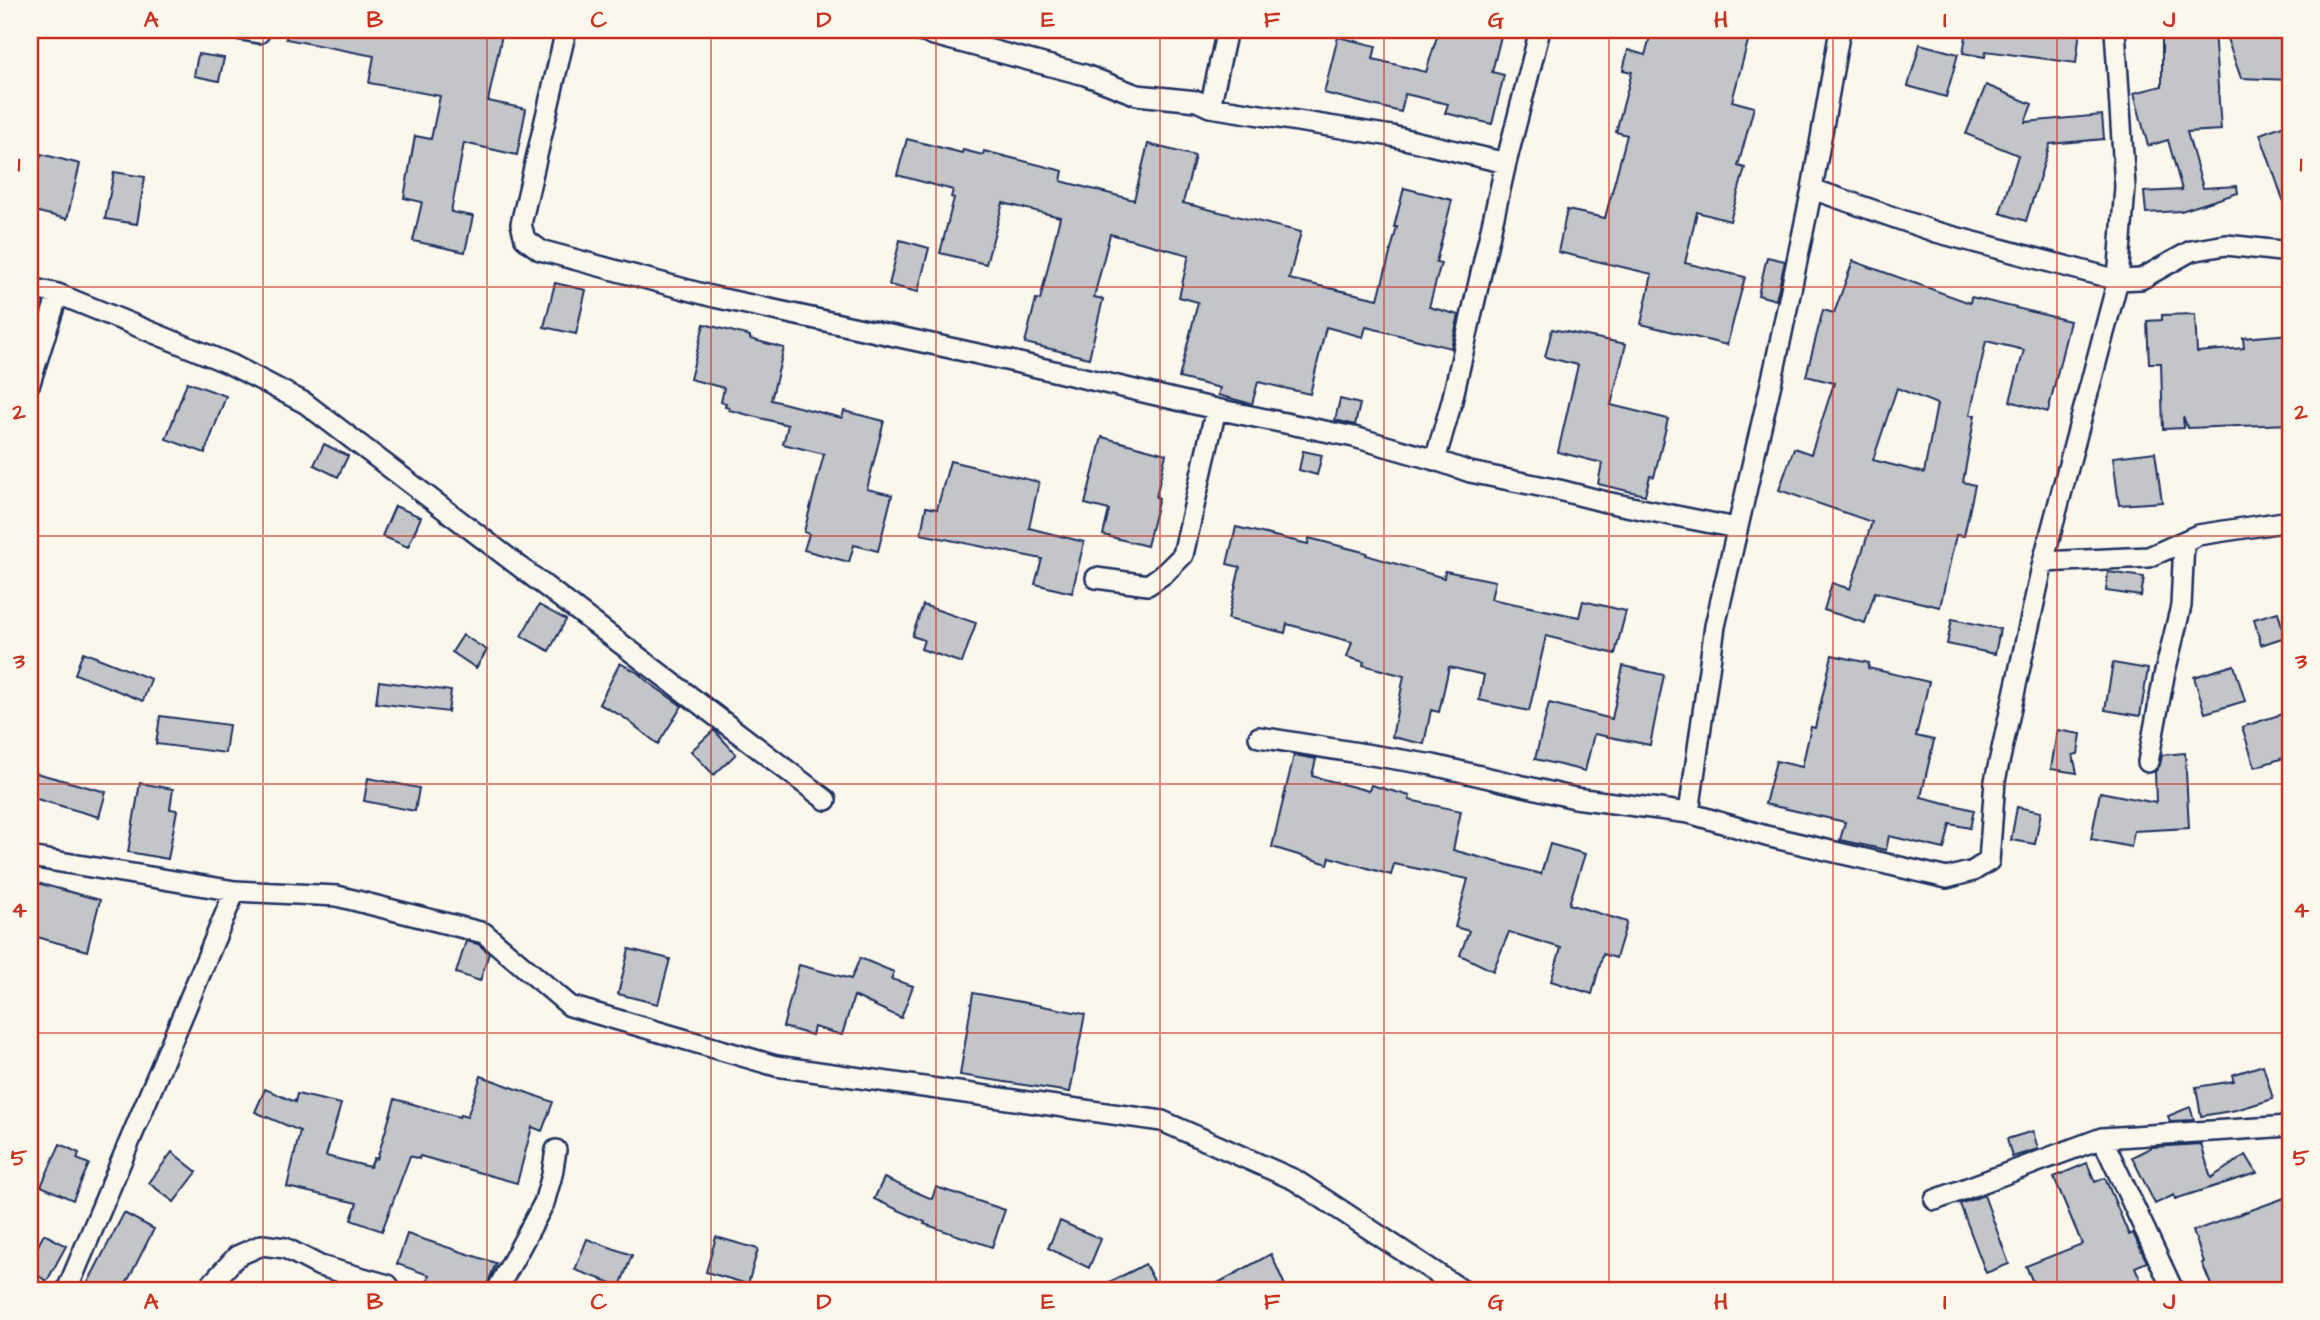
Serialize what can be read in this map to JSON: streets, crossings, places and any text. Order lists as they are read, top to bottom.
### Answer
{
  "grid": {
    "columns": [
      "A",
      "B",
      "C",
      "D",
      "E",
      "F",
      "G",
      "H",
      "I",
      "J"
    ],
    "rows": [
      "1",
      "2",
      "3",
      "4",
      "5"
    ]
  }
}
